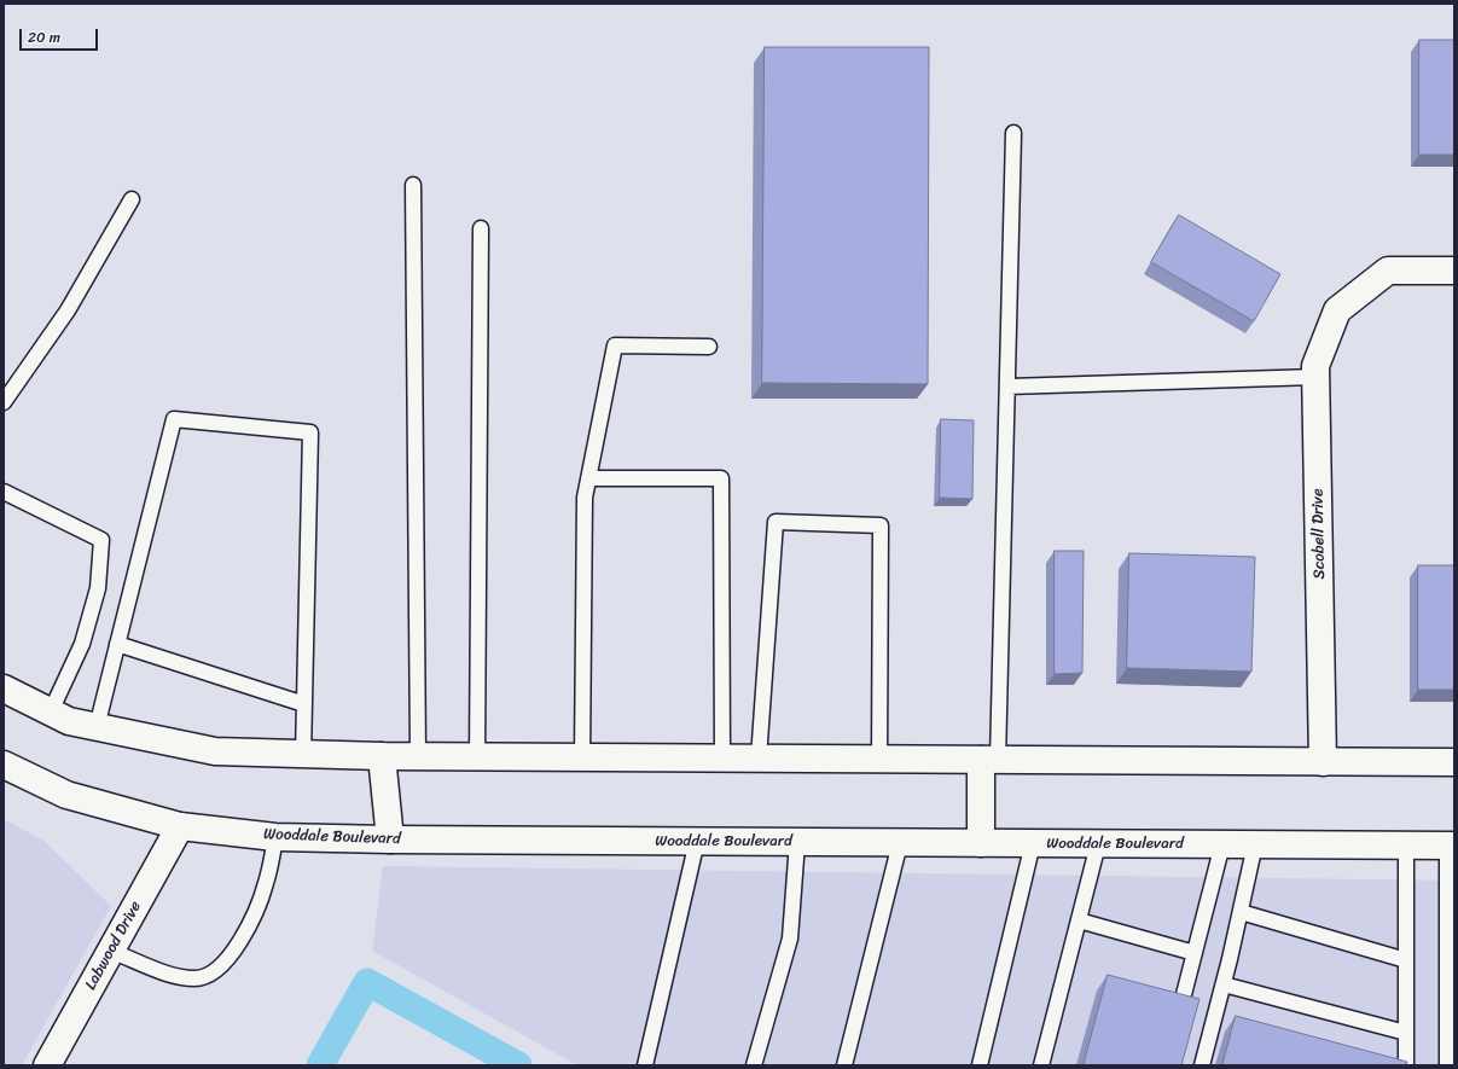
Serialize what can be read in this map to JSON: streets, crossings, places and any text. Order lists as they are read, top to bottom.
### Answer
{
  "streets": {
    "street": ["Scobell Drive", "Wooddale Boulevard", "Labwood Drive"]
  },
  "crossings": [
    ["Wooddale Boulevard", "Labwood Drive"]
  ],
  "scale_bar": "20 m"
}
